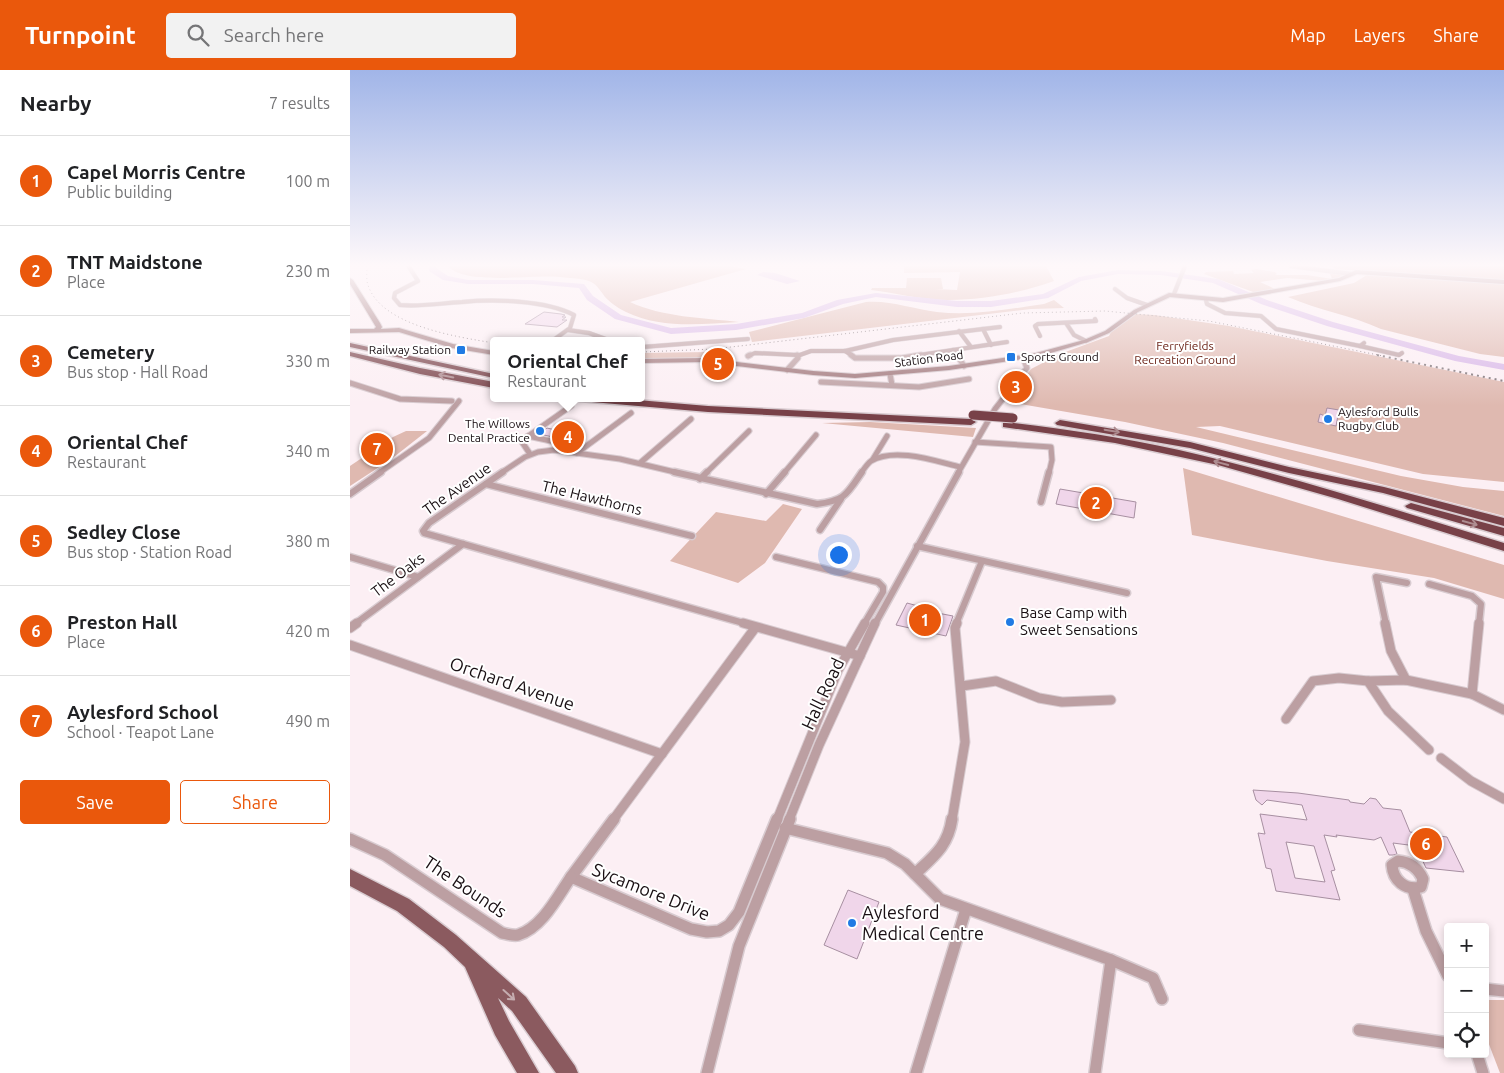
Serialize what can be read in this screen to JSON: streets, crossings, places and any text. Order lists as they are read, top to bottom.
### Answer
{
  "streets": {
    "street": [
      "Station Road",
      "The Avenue",
      "The Hawthorns",
      "The Oaks",
      "Orchard Avenue",
      "Hall Road",
      "The Bounds",
      "Sycamore Drive"
    ]
  },
  "crossings": [
    ["Station Road", "Hall Road"],
    ["The Avenue", "The Hawthorns"],
    ["The Avenue", "The Oaks"],
    ["The Avenue", "Hall Road"],
    ["The Avenue", "Sycamore Drive"],
    ["Orchard Avenue", "Sycamore Drive"],
    ["The Bounds", "Sycamore Drive"]
  ],
  "parks": ["Ferryfields Recreation Ground"],
  "places": {
    "transit": ["Railway Station", "Sports Ground"],
    "other": [
      "Aylesford Bulls Rugby Club",
      "The Willows Dental Practice",
      "Base Camp with Sweet Sensations",
      "Aylesford Medical Centre"
    ]
  },
  "page": {
    "header": "Turnpoint",
    "search": "Search here",
    "nav": ["Map", "Layers", "Share"],
    "heading": ["Nearby", "7 results"],
    "list": [
      {
        "mark": "1",
        "name": "Capel Morris Centre",
        "note": "Public building",
        "value": "100 m"
      },
      {
        "mark": "2",
        "name": "TNT Maidstone",
        "note": "Place",
        "value": "230 m"
      },
      {
        "mark": "3",
        "name": "Cemetery",
        "note": "Bus stop · Hall Road",
        "value": "330 m"
      },
      {
        "mark": "4",
        "name": "Oriental Chef",
        "note": "Restaurant",
        "value": "340 m"
      },
      {
        "mark": "5",
        "name": "Sedley Close",
        "note": "Bus stop · Station Road",
        "value": "380 m"
      },
      {
        "mark": "6",
        "name": "Preston Hall",
        "note": "Place",
        "value": "420 m"
      },
      {
        "mark": "7",
        "name": "Aylesford School",
        "note": "School · Teapot Lane",
        "value": "490 m"
      }
    ],
    "popup": ["Oriental Chef", "Restaurant"],
    "pins": [
      "5",
      "3",
      "4",
      "7",
      "2",
      "1",
      "6"
    ],
    "buttons": ["Save", "Share"],
    "map_buttons": ["+", "−"]
  }
}
